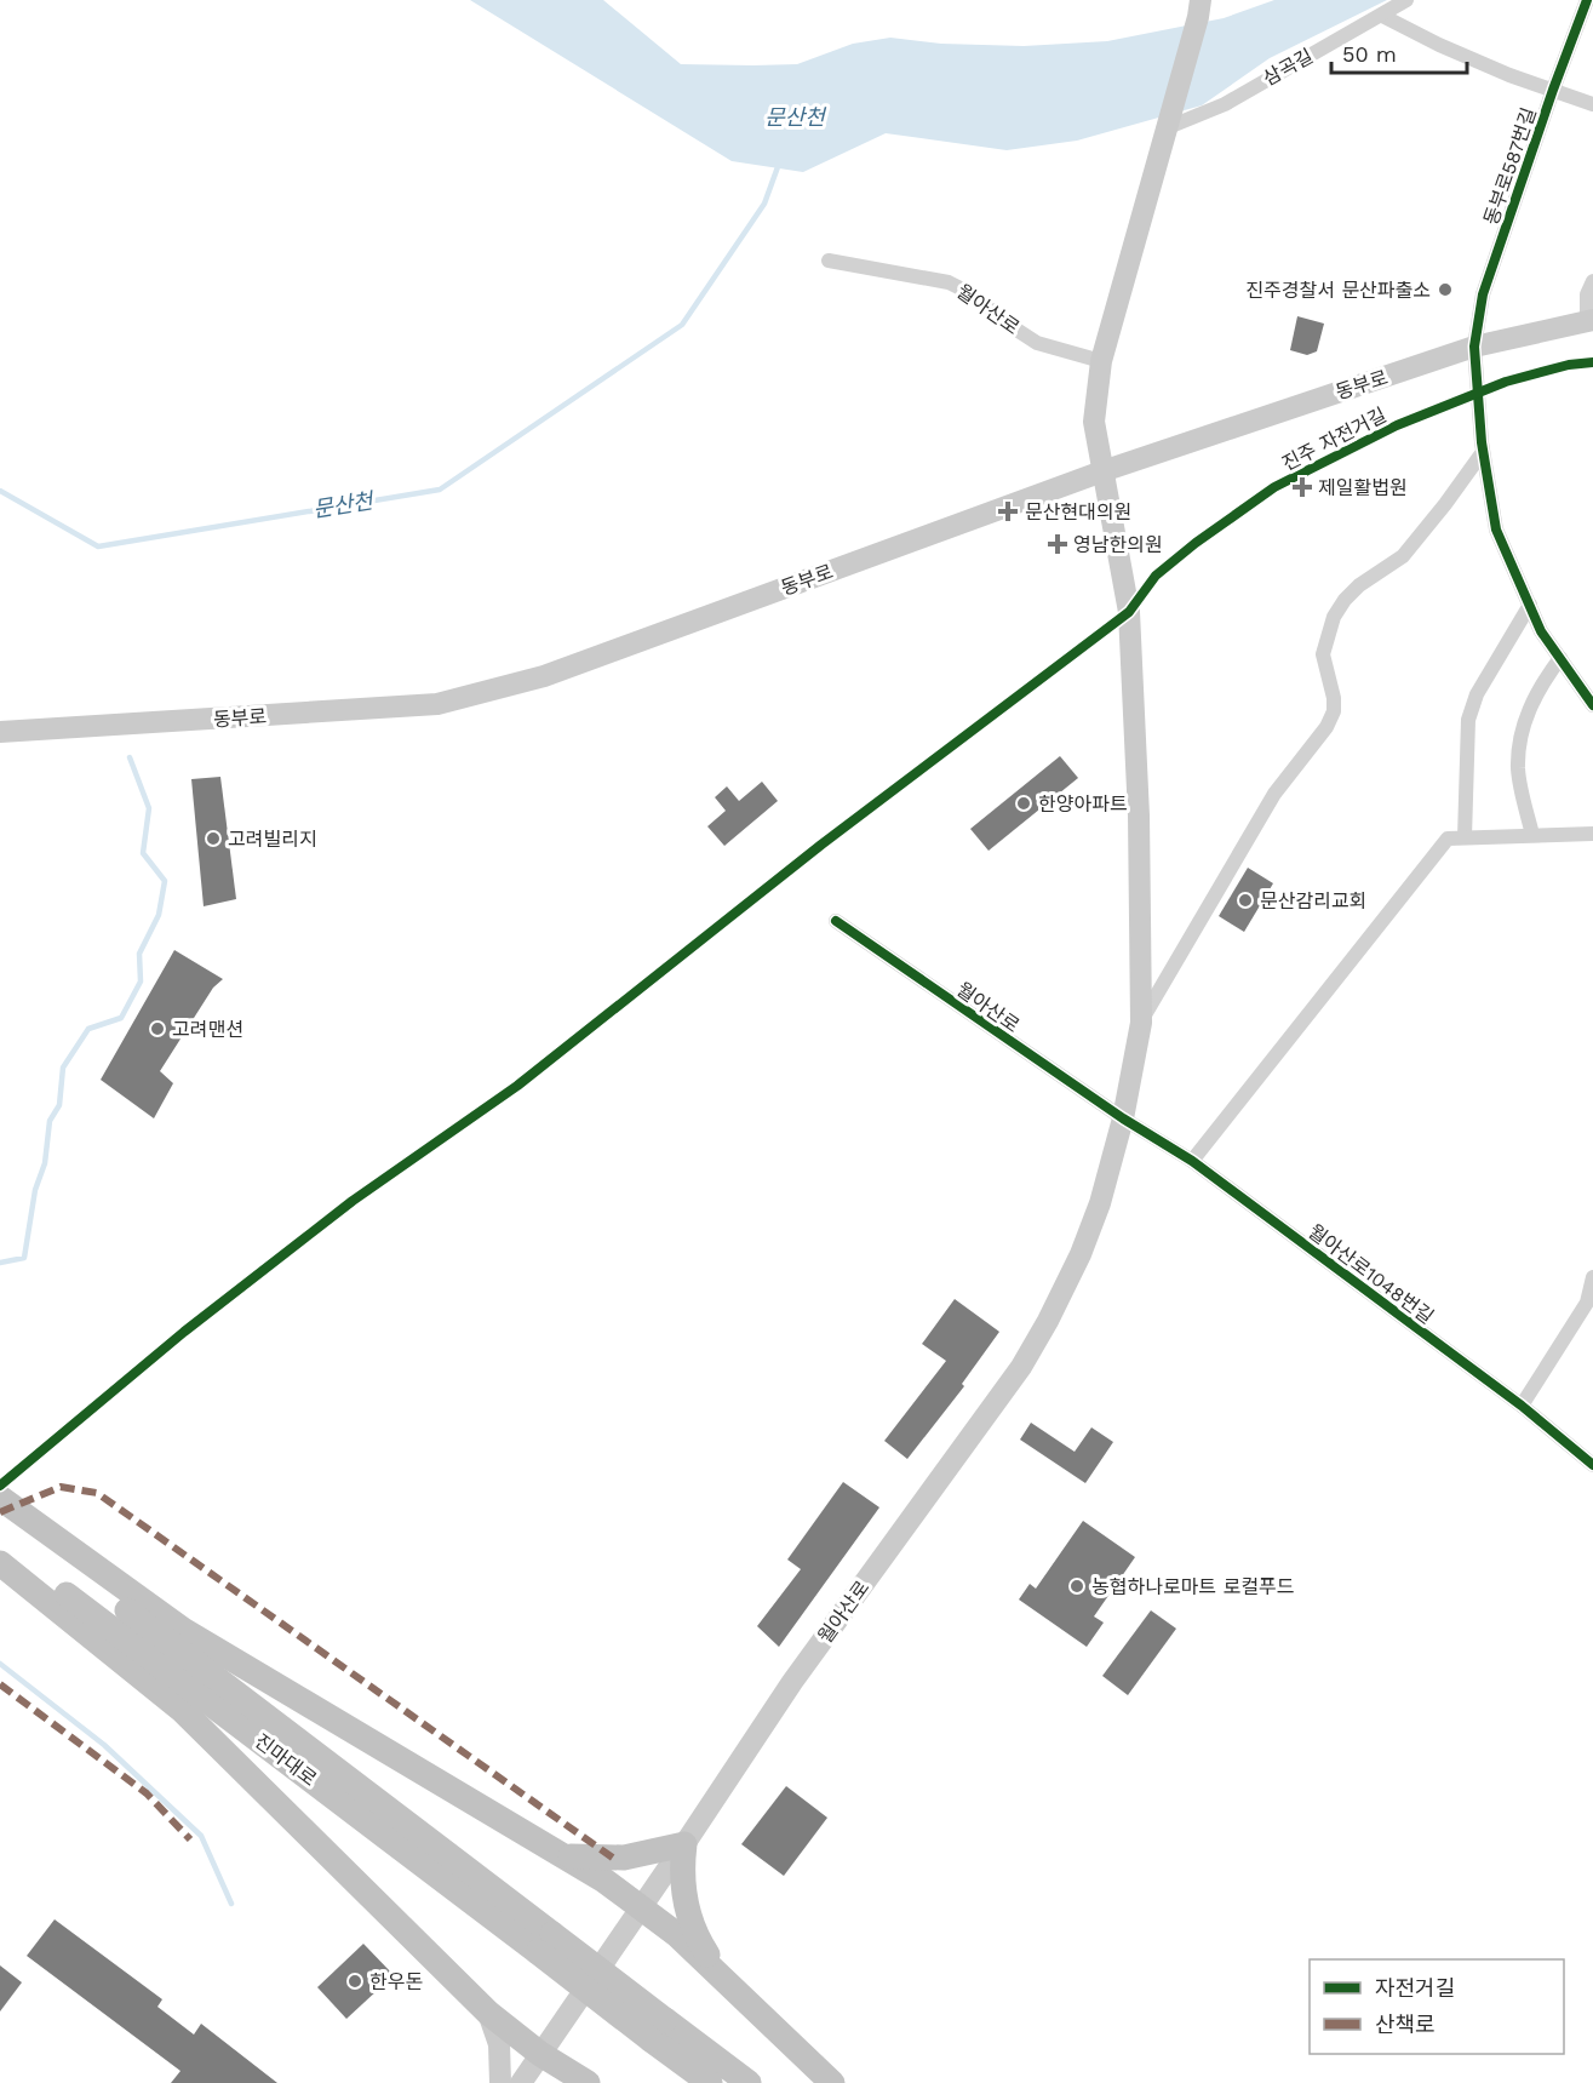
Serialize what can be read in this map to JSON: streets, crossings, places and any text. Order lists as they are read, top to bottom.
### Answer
{
  "streets": {
    "highway": ["진마대로"],
    "main road": ["월아산로", "동부로"],
    "street": ["삼곡길", "동부로587번길", "월아산로1048번길"],
    "cycle path": ["진주 자전거길"]
  },
  "crossings": [
    ["삼곡길", "월아산로"],
    ["동부로587번길", "동부로"],
    ["월아산로", "동부로"],
    ["월아산로", "월아산로1048번길"]
  ],
  "water": ["문산천"],
  "places": {
    "other": [
      "진주경찰서 문산파출소",
      "한양아파트",
      "고려빌리지",
      "문산감리교회",
      "고려맨션",
      "농협하나로마트 로컬푸드",
      "한우돈"
    ],
    "health": ["제일활법원", "문산현대의원", "영남한의원"]
  },
  "legend": ["자전거길", "산책로"],
  "scale_bar": "50 m"
}
